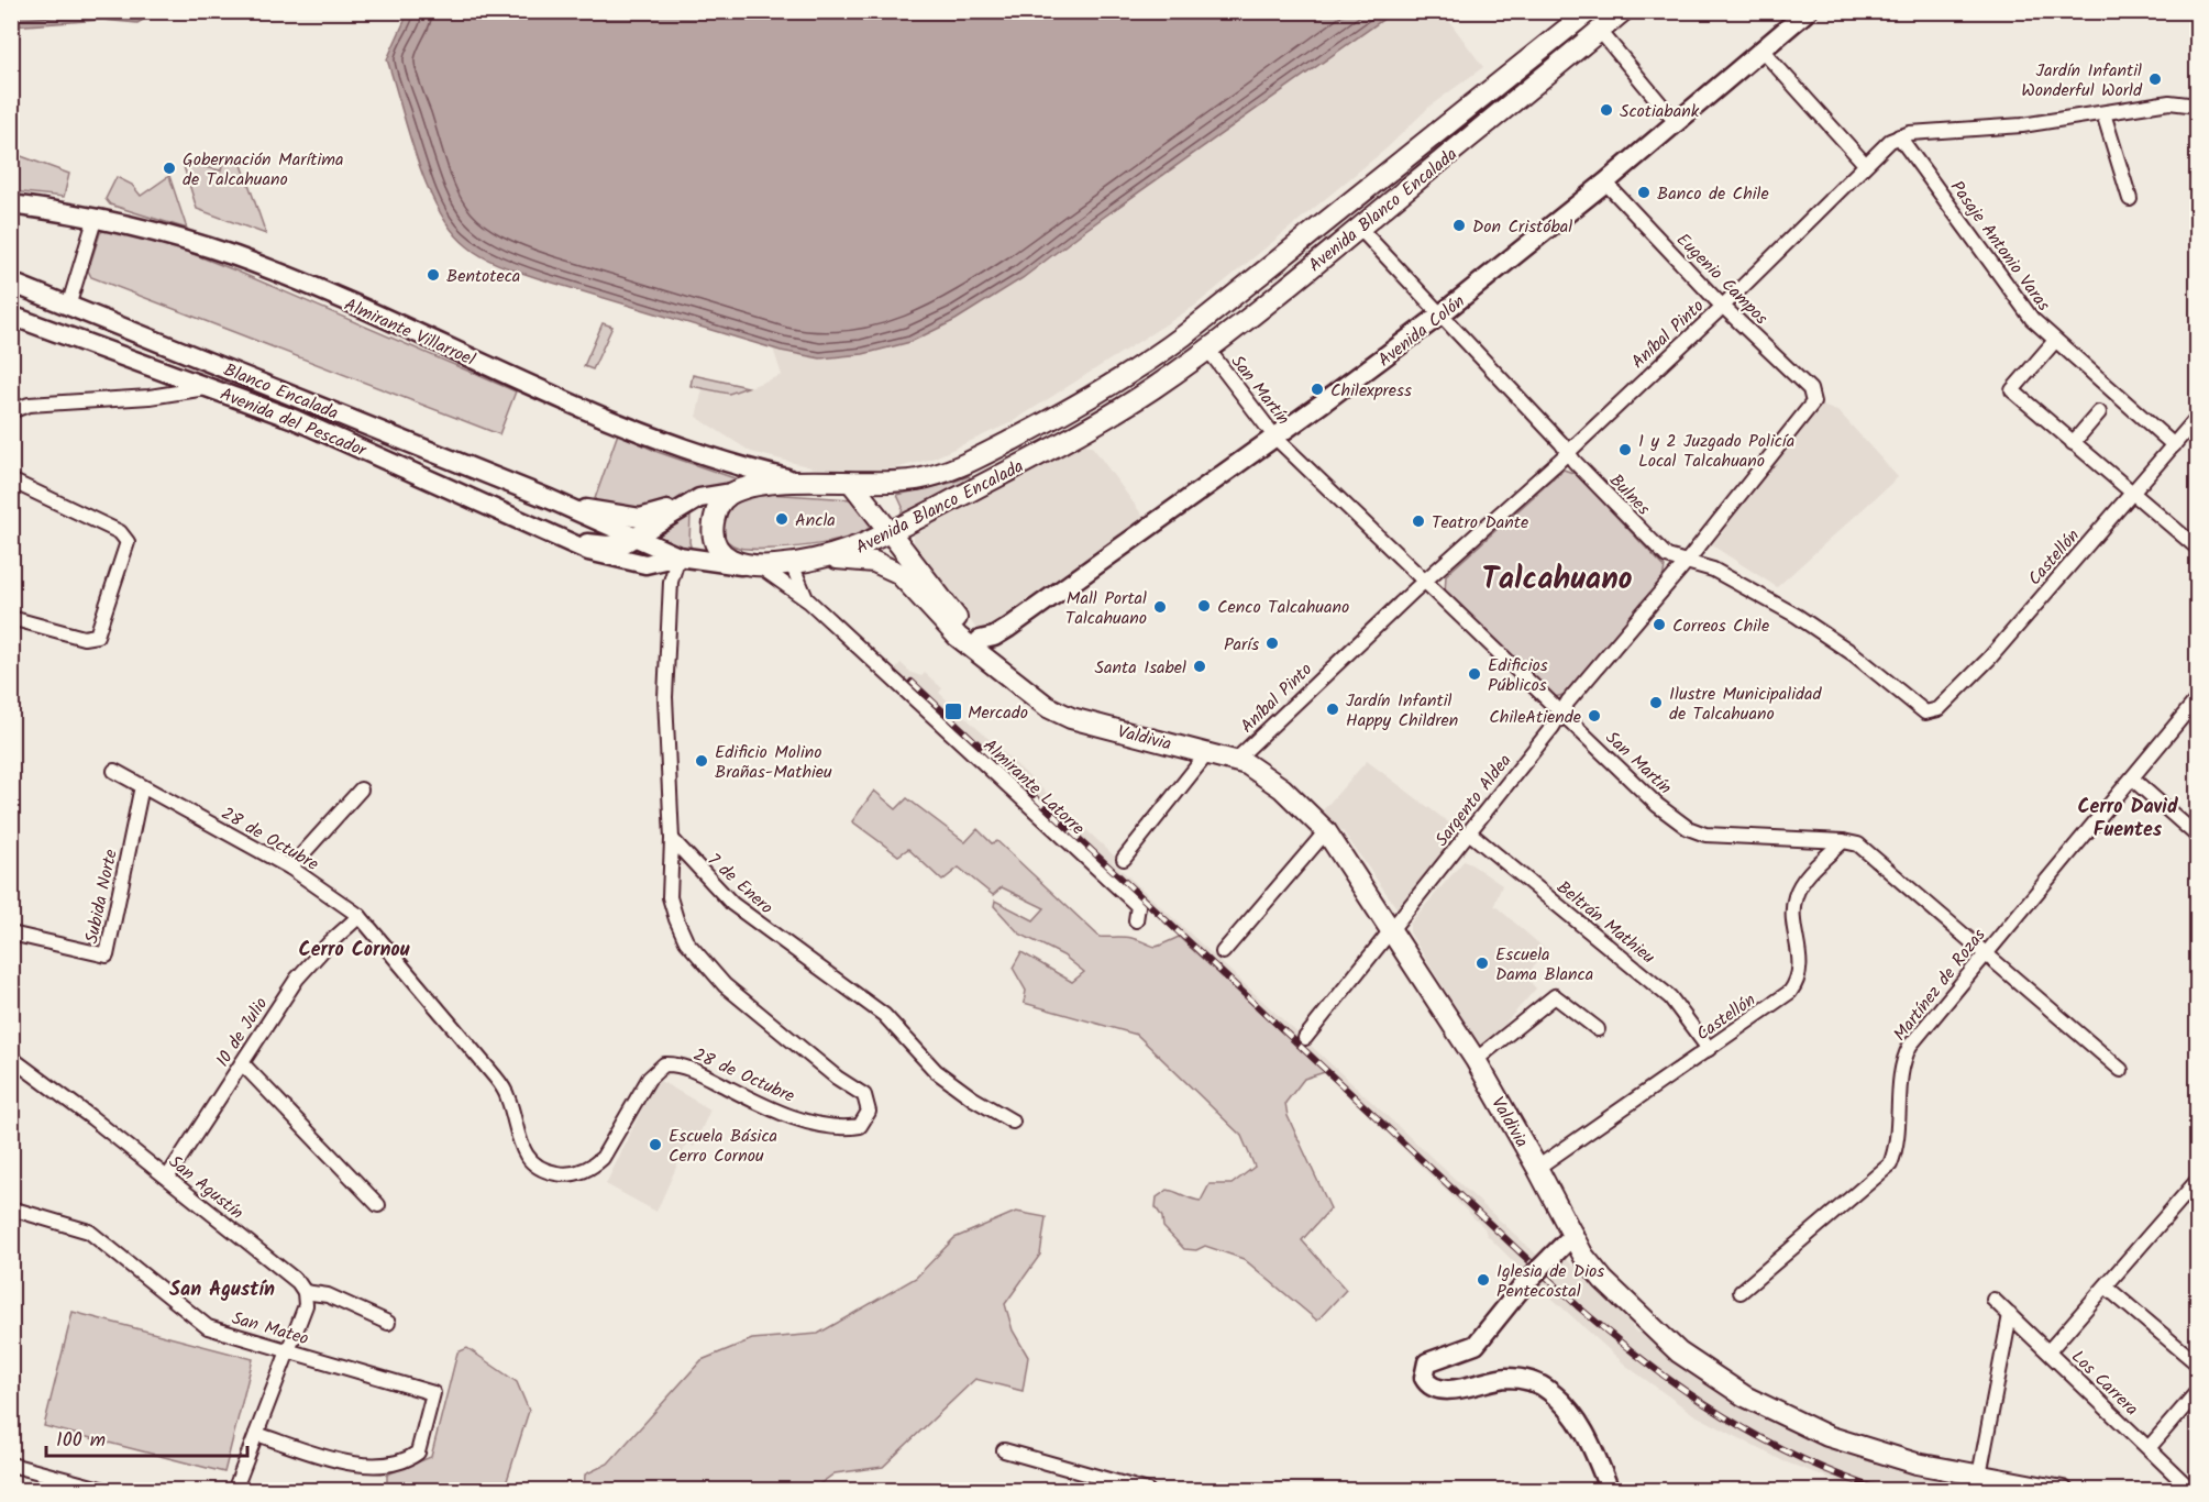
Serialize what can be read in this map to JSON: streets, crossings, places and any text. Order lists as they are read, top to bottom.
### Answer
{
  "streets": {
    "main road": [
      "Avenida Blanco Encalada",
      "Avenida Colón",
      "Almirante Villarroel",
      "Blanco Encalada",
      "Avenida del Pescador",
      "Valdivia"
    ],
    "street": [
      "Pasaje Antonio Varas",
      "Eugenio Campos",
      "Aníbal Pinto",
      "San Martín",
      "Bulnes",
      "Castellón",
      "Almirante Latorre",
      "Sargento Aldea",
      "28 de Octubre",
      "7 de Enero",
      "Subida Norte",
      "Beltrán Mathieu",
      "Martínez de Rozas",
      "10 de Julio",
      "San Agustín",
      "San Mateo",
      "Los Carrera"
    ]
  },
  "crossings": [
    ["Avenida Blanco Encalada", "Almirante Villarroel"],
    ["Avenida Blanco Encalada", "San Martín"],
    ["Avenida Blanco Encalada", "Avenida del Pescador"],
    ["Avenida Blanco Encalada", "Bulnes"],
    ["Avenida Blanco Encalada", "Valdivia"],
    ["Avenida Blanco Encalada", "Almirante Latorre"],
    ["Pasaje Antonio Varas", "Aníbal Pinto"],
    ["Pasaje Antonio Varas", "Castellón"],
    ["Eugenio Campos", "Avenida Colón"],
    ["Eugenio Campos", "Aníbal Pinto"],
    ["Eugenio Campos", "Sargento Aldea"],
    ["Avenida Colón", "San Martín"],
    ["Avenida Colón", "Bulnes"],
    ["Avenida Colón", "Valdivia"],
    ["Aníbal Pinto", "San Martín"],
    ["Aníbal Pinto", "Bulnes"],
    ["Aníbal Pinto", "Valdivia"],
    ["San Martín", "Castellón"],
    ["San Martín", "Sargento Aldea"],
    ["San Martín", "Martínez de Rozas"],
    ["Bulnes", "Castellón"],
    ["Bulnes", "Sargento Aldea"],
    ["Castellón", "Valdivia"],
    ["Castellón", "Beltrán Mathieu"],
    ["Valdivia", "Sargento Aldea"],
    ["Sargento Aldea", "Beltrán Mathieu"],
    ["28 de Octubre", "7 de Enero"],
    ["28 de Octubre", "Subida Norte"],
    ["28 de Octubre", "10 de Julio"],
    ["10 de Julio", "San Agustín"]
  ],
  "districts": [
    "Talcahuano",
    "Cerro David Fuentes",
    "Cerro Cornou",
    "San Agustín"
  ],
  "places": {
    "other": [
      "Jardín Infantil Wonderful World",
      "Scotiabank",
      "Gobernación Marítima de Talcahuano",
      "Banco de Chile",
      "Don Cristóbal",
      "Bentoteca",
      "Chilexpress",
      "1 y 2 Juzgado Policía Local Talcahuano",
      "Ancla",
      "Teatro Dante",
      "Cenco Talcahuano",
      "Mall Portal Talcahuano",
      "Correos Chile",
      "París",
      "Santa Isabel",
      "Edificios Públicos",
      "Ilustre Municipalidad de Talcahuano",
      "Jardín Infantil Happy Children",
      "ChileAtiende",
      "Edificio Molino Brañas-Mathieu",
      "Escuela Dama Blanca",
      "Escuela Básica Cerro Cornou",
      "Iglesia de Dios Pentecostal"
    ],
    "transit": ["Mercado"]
  },
  "scale_bar": "100 m"
}
